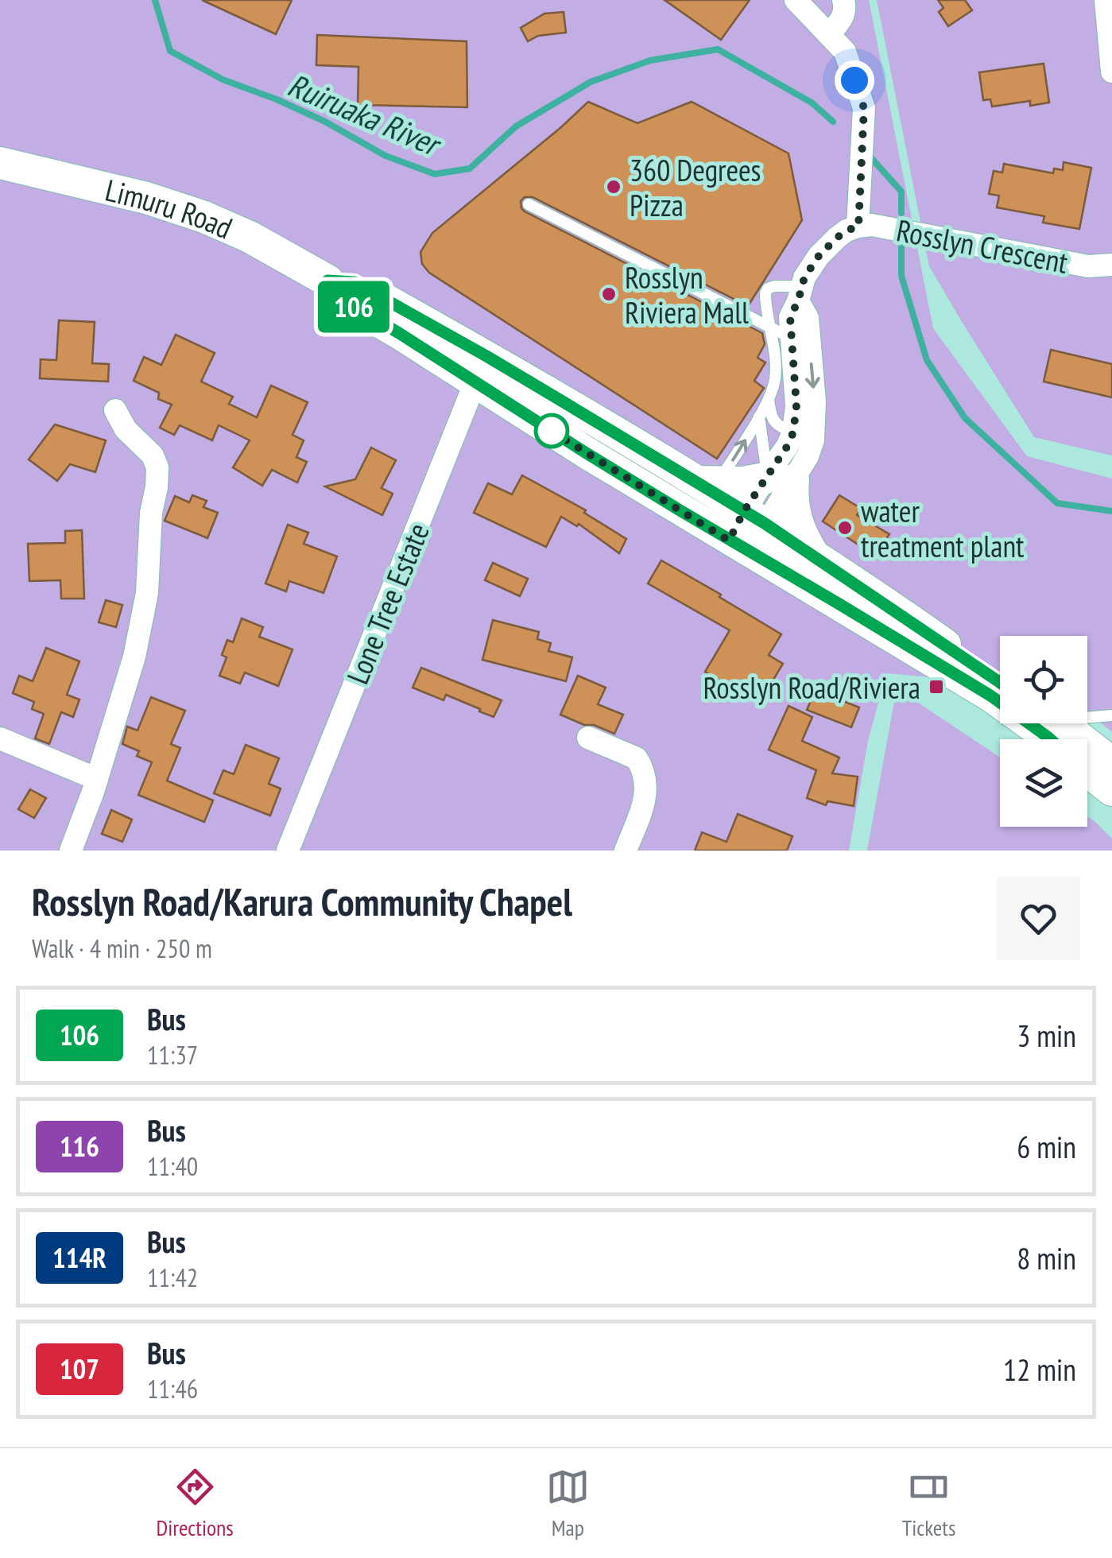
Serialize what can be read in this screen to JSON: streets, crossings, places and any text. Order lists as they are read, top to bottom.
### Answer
{
  "streets": {
    "main road": ["Limuru Road"],
    "street": ["Rosslyn Crescent", "Lone Tree Estate"]
  },
  "crossings": [
    ["Limuru Road", "Lone Tree Estate"]
  ],
  "water": ["Ruiruaka River"],
  "places": {
    "other": ["360 Degrees Pizza", "Rosslyn Riviera Mall", "water treatment plant"],
    "transit": ["Rosslyn Road/Riviera"]
  },
  "lines": ["bus line 106"],
  "page": {
    "on_map": "106",
    "heading": ["Rosslyn Road/Karura Community Chapel", "Walk · 4 min · 250 m"],
    "list": [
      {
        "mark": "106",
        "name": "Bus",
        "note": "11:37",
        "value": "3 min"
      },
      {
        "mark": "116",
        "name": "Bus",
        "note": "11:40",
        "value": "6 min"
      },
      {
        "mark": "114R",
        "name": "Bus",
        "note": "11:42",
        "value": "8 min"
      },
      {
        "mark": "107",
        "name": "Bus",
        "note": "11:46",
        "value": "12 min"
      }
    ],
    "tabs": ["Directions", "Map", "Tickets"]
  }
}
